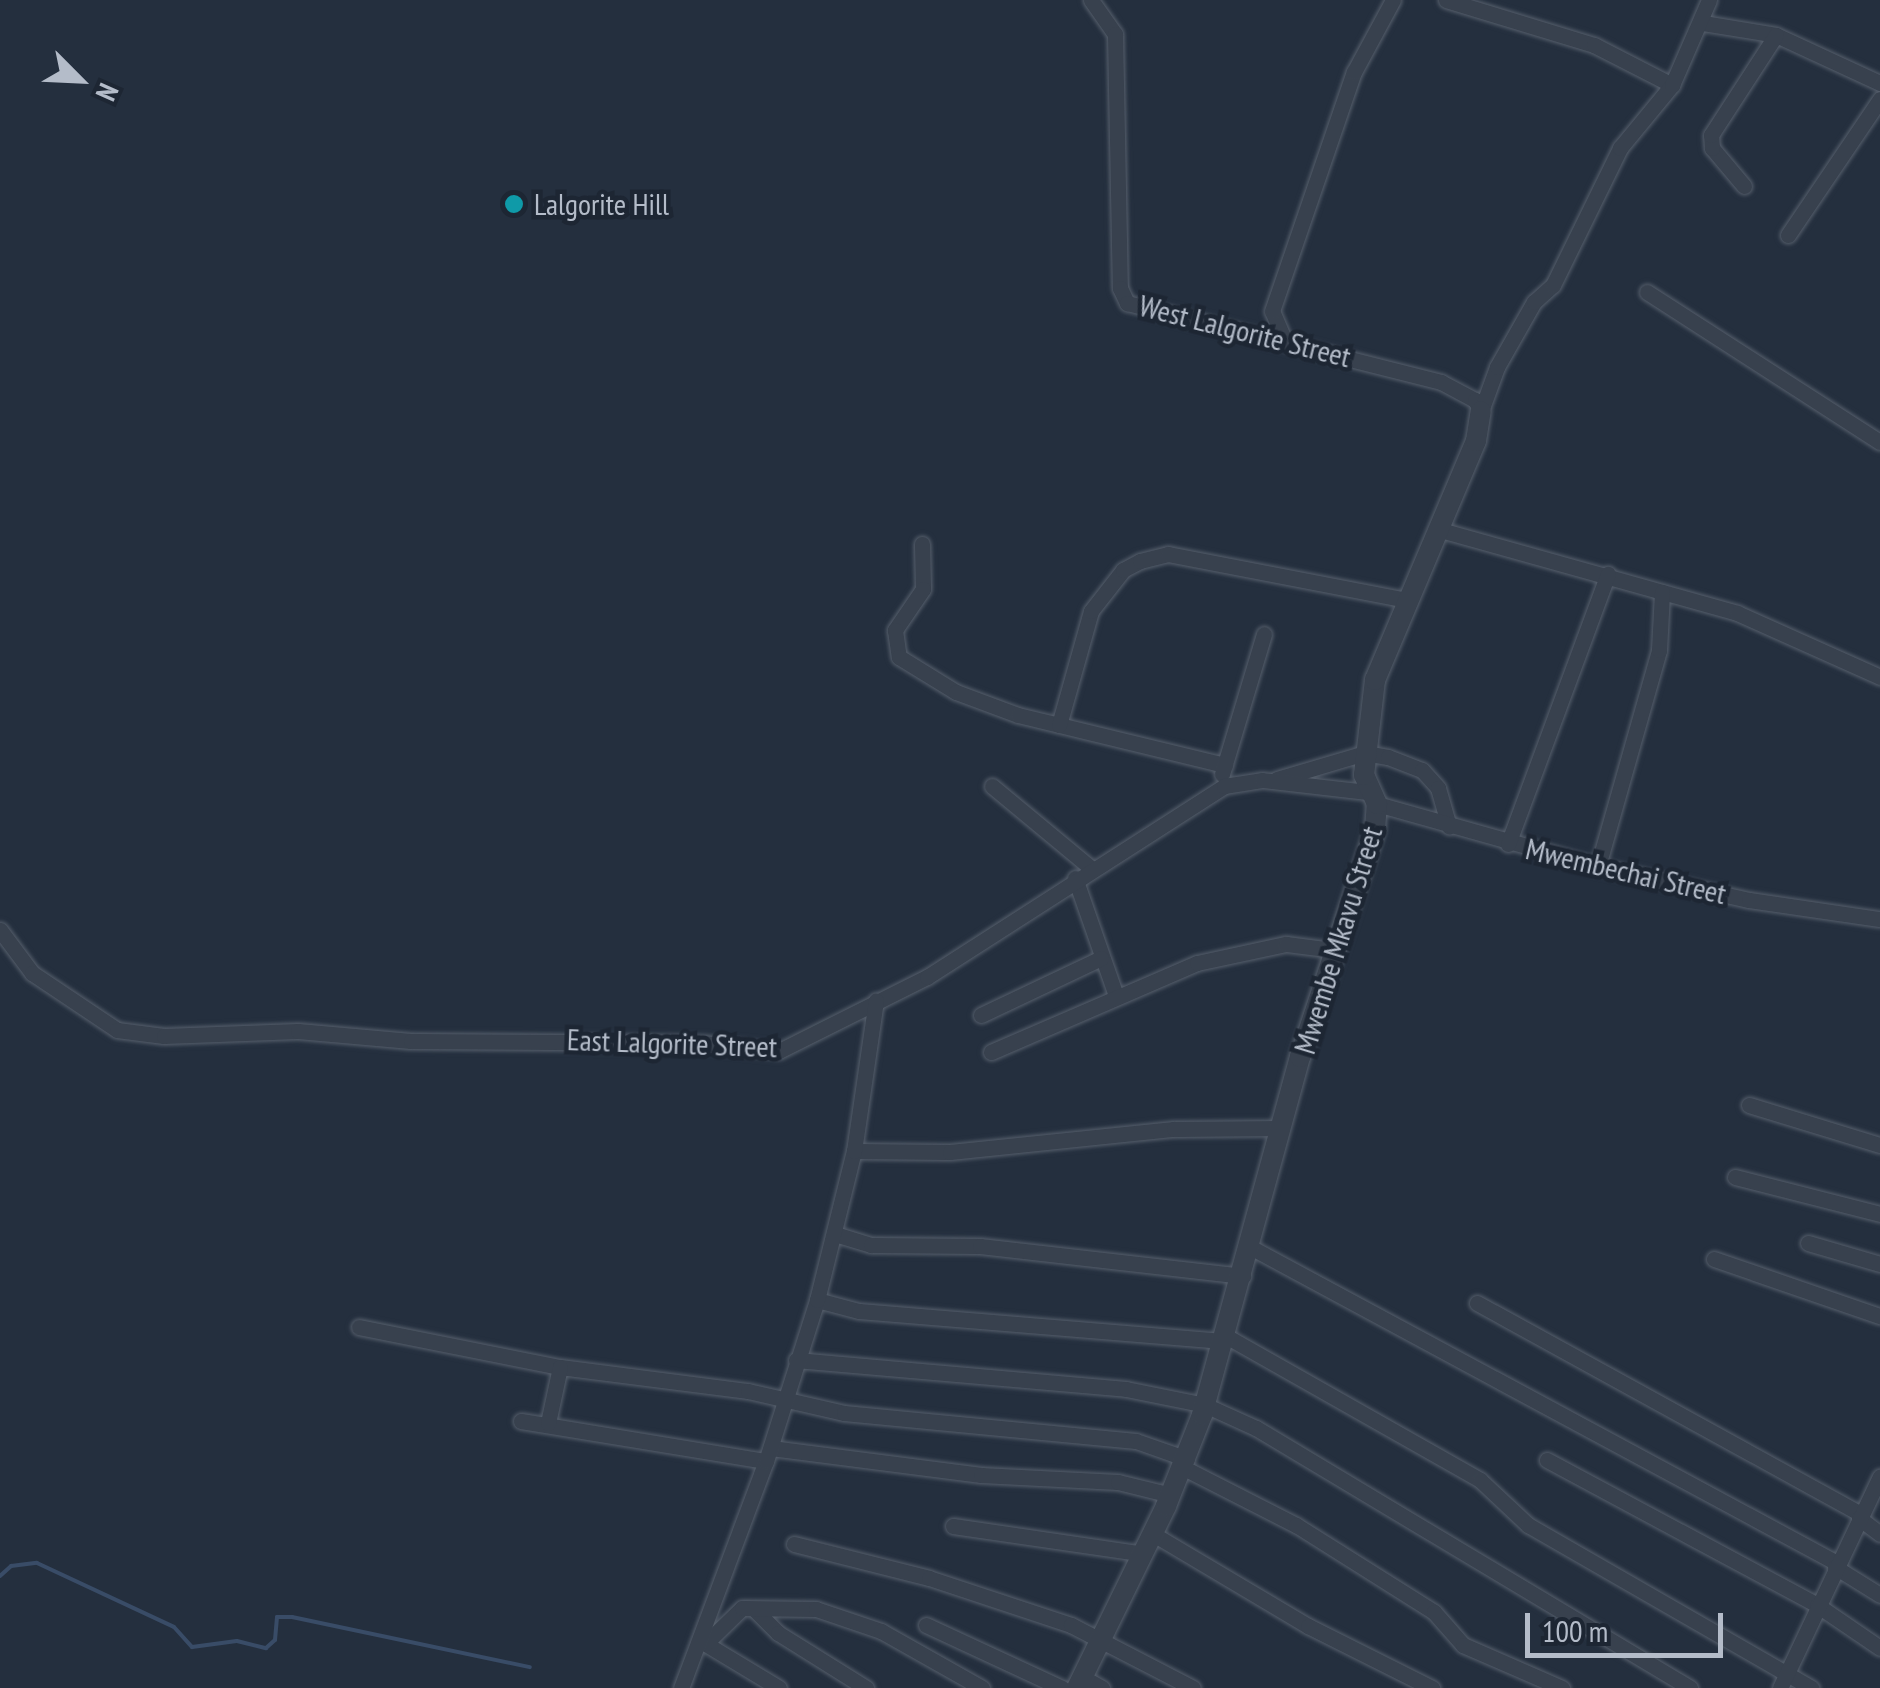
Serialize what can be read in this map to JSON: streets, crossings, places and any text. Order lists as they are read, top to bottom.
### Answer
{
  "streets": {
    "street": [
      "West Lalgorite Street",
      "Mwembechai Street",
      "Mwembe Mkavu Street",
      "East Lalgorite Street"
    ]
  },
  "crossings": [
    ["West Lalgorite Street", "Mwembe Mkavu Street"],
    ["Mwembechai Street", "Mwembe Mkavu Street"],
    ["Mwembechai Street", "East Lalgorite Street"],
    ["Mwembe Mkavu Street", "East Lalgorite Street"]
  ],
  "places": ["Lalgorite Hill"],
  "scale_bar": "100 m",
  "north": "bottom right"
}
